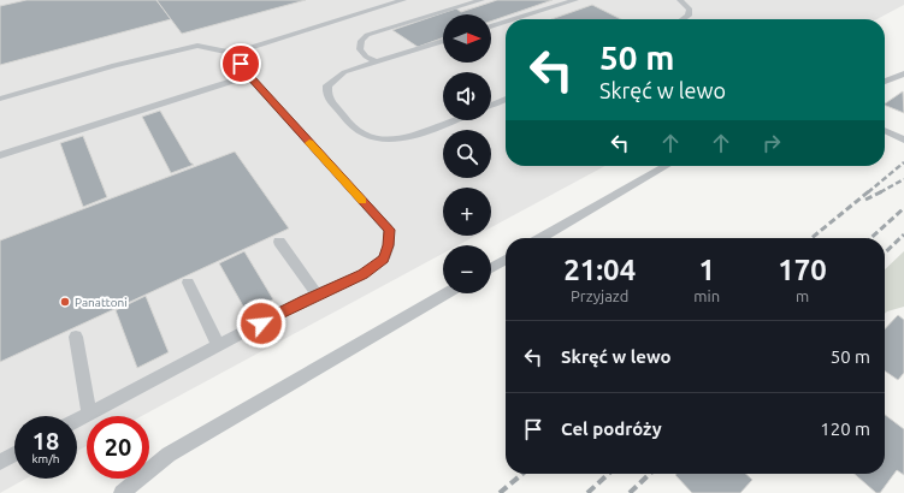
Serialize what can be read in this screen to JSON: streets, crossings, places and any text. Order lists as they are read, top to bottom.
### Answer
{
  "places": ["Panattoni"],
  "north": "right",
  "page": {
    "map_buttons": ["+", "−"],
    "turn": ["50 m", "Skręć w lewo"],
    "eta": [
      "21:04",
      "Przyjazd",
      "1",
      "min",
      "170",
      "m"
    ],
    "list": [
      {
        "name": "Skręć w lewo",
        "value": "50 m"
      },
      {
        "name": "Cel podróży",
        "value": "120 m"
      }
    ],
    "speed": "18 km/h",
    "limit": "20"
  }
}
